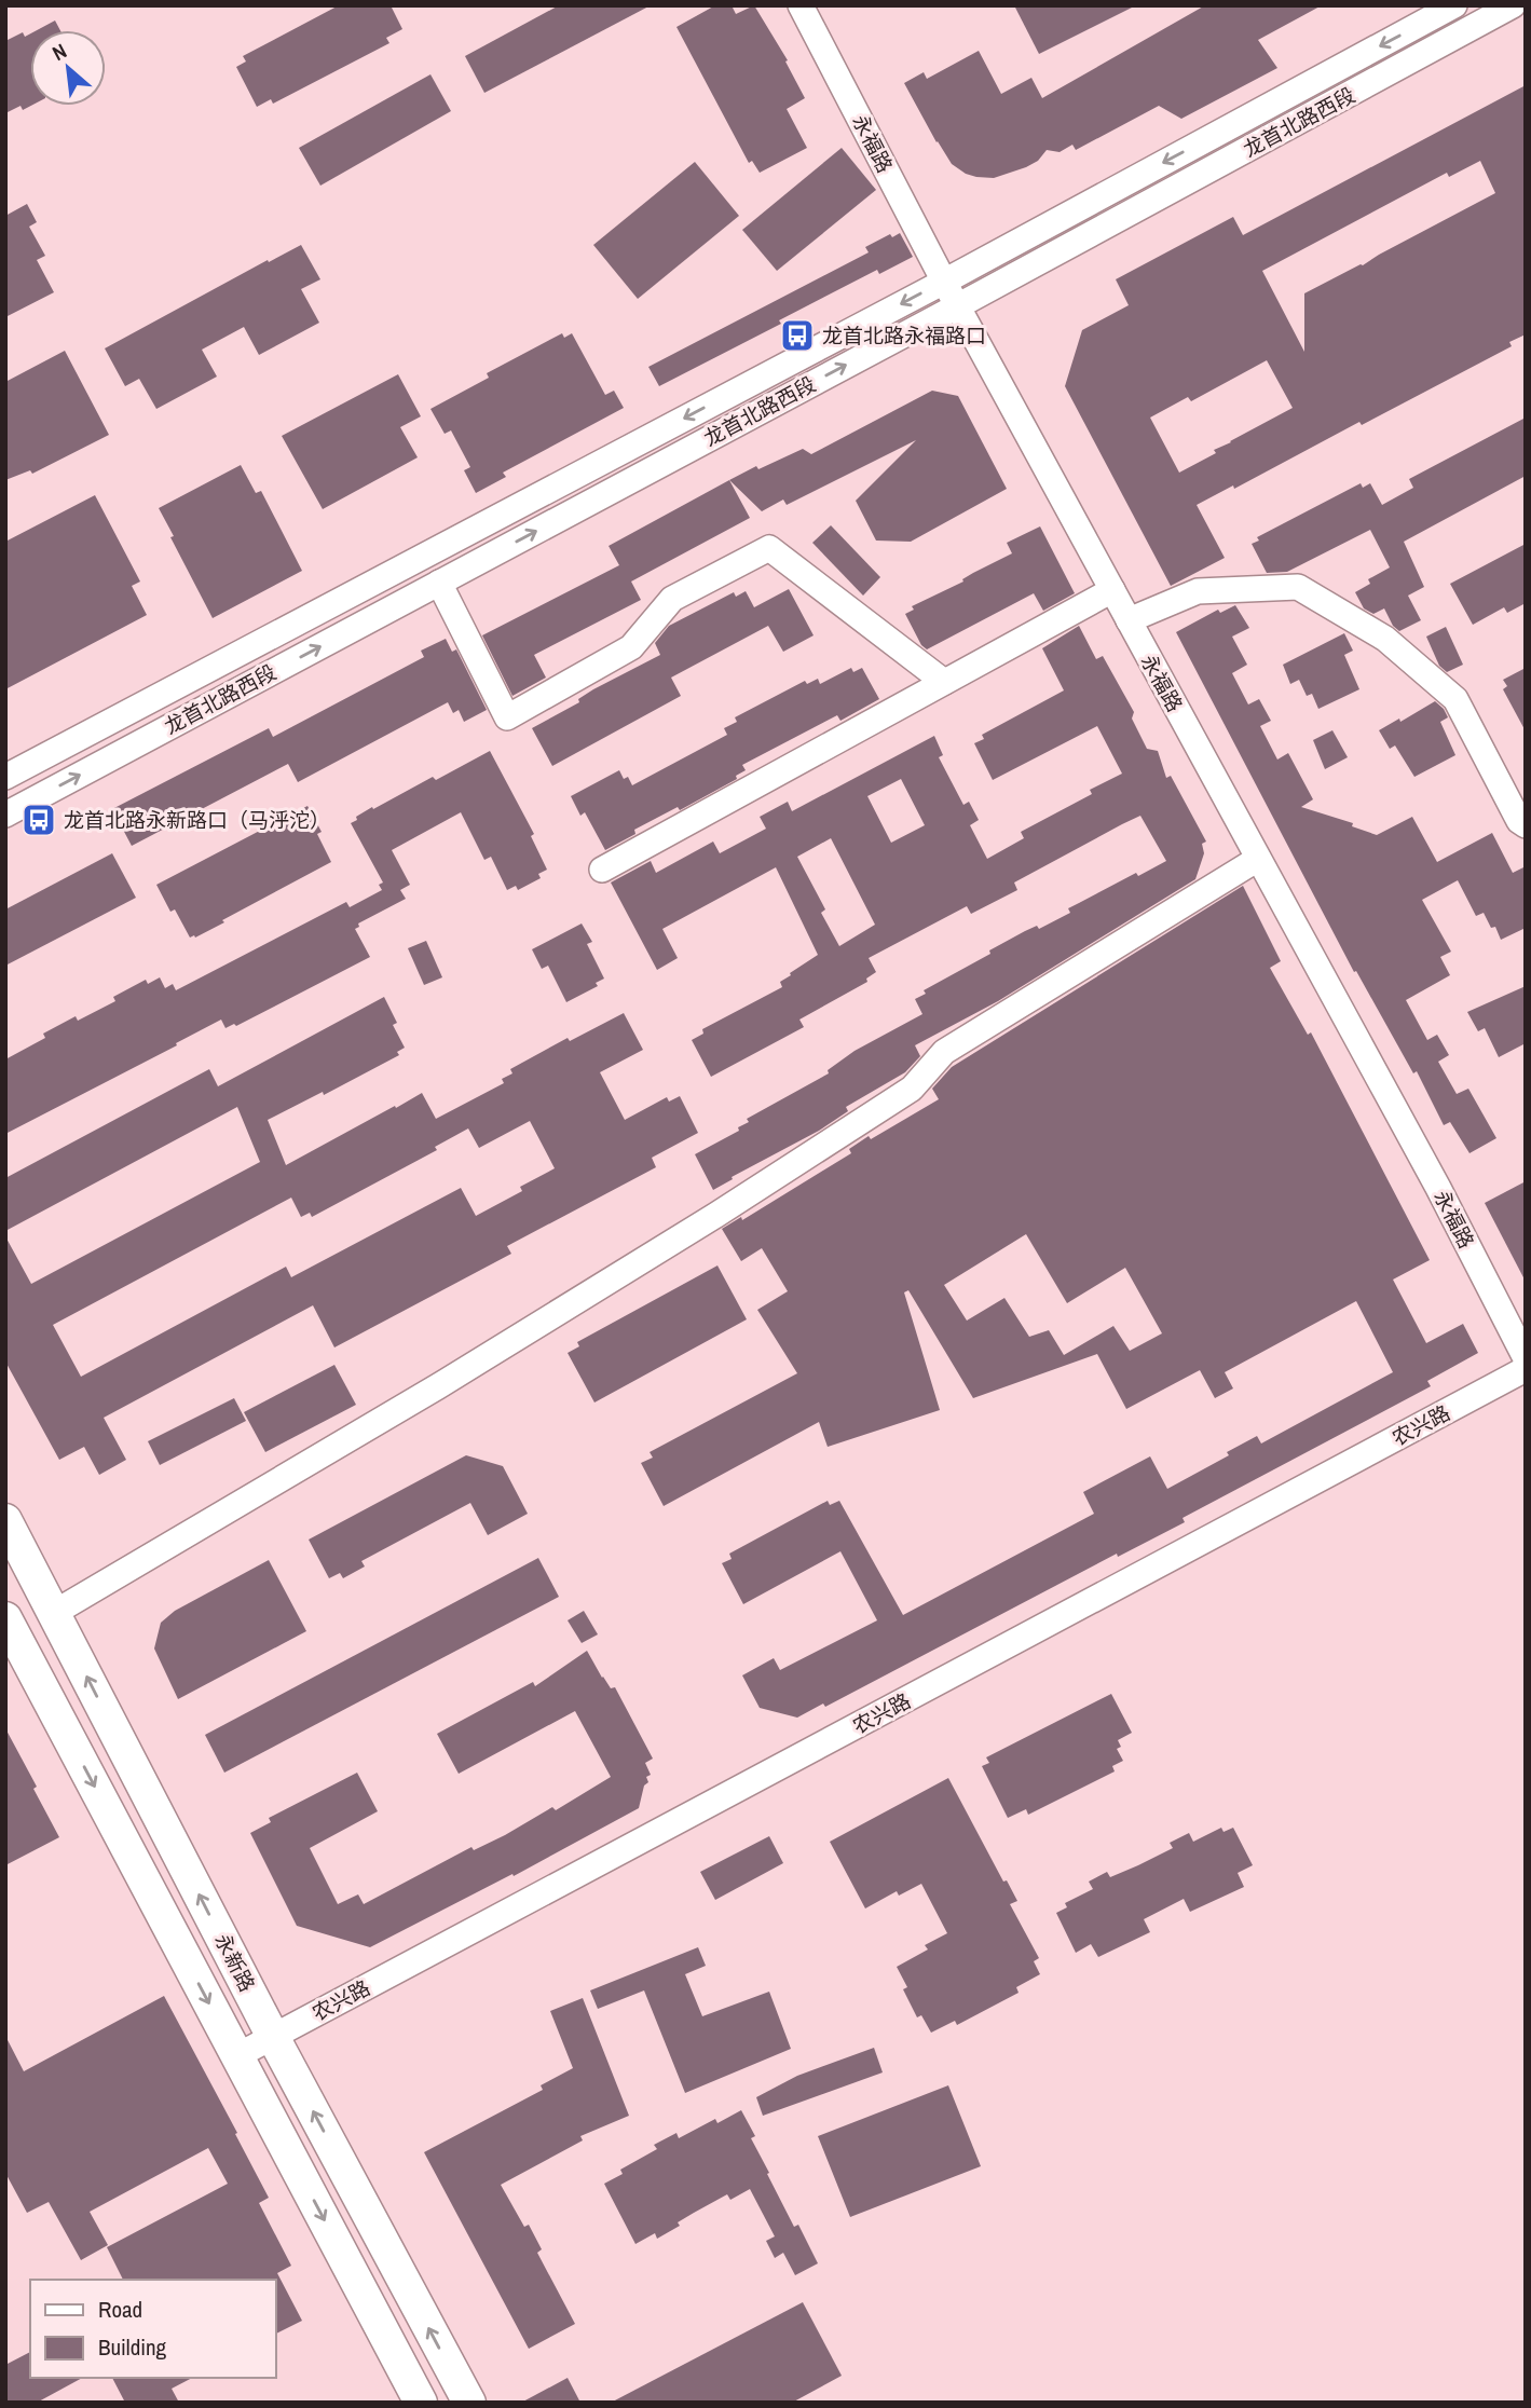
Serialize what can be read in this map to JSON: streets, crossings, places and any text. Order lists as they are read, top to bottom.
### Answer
{
  "streets": {
    "main road": ["永新路"],
    "street": ["龙首北路西段", "永福路", "农兴路"]
  },
  "crossings": [
    ["龙首北路西段", "永福路"],
    ["农兴路", "永新路"]
  ],
  "places": {
    "bus stop": ["龙首北路永福路口", "龙首北路永新路口（马泘沱）"]
  },
  "legend": ["Road", "Building"],
  "north": "top left"
}
